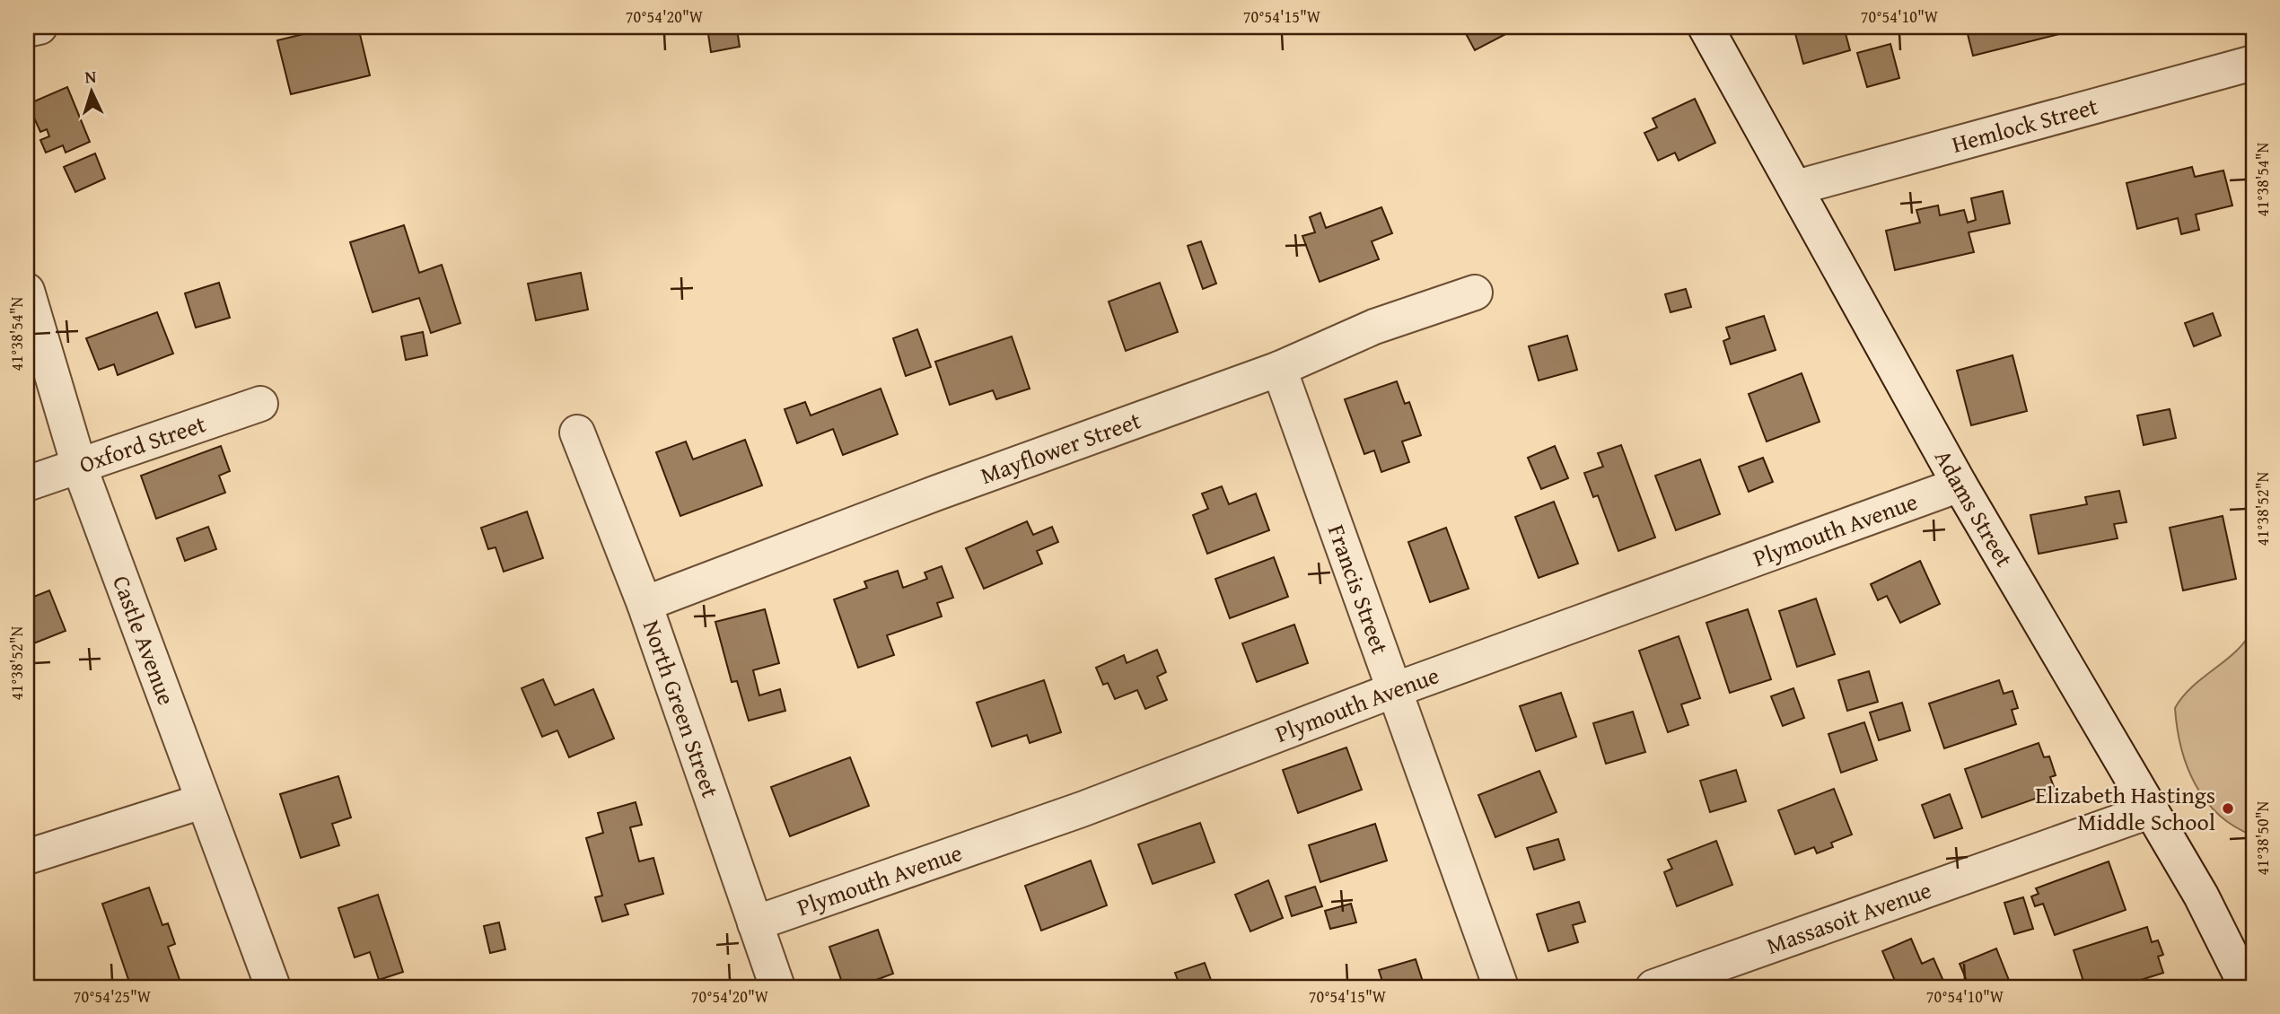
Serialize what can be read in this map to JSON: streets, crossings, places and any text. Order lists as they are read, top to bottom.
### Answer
{
  "streets": {
    "street": [
      "Hemlock Street",
      "Oxford Street",
      "Mayflower Street",
      "Adams Street",
      "Plymouth Avenue",
      "Francis Street",
      "Castle Avenue",
      "North Green Street",
      "Massasoit Avenue"
    ]
  },
  "crossings": [
    ["Hemlock Street", "Adams Street"],
    ["Oxford Street", "Castle Avenue"],
    ["Mayflower Street", "Francis Street"],
    ["Mayflower Street", "North Green Street"],
    ["Adams Street", "Plymouth Avenue"],
    ["Adams Street", "Massasoit Avenue"],
    ["Plymouth Avenue", "Francis Street"],
    ["Plymouth Avenue", "North Green Street"]
  ],
  "places": ["Elizabeth Hastings Middle School"],
  "north": "top",
  "coordinates": [
    "70°54'20\"W",
    "70°54'15\"W",
    "70°54'10\"W",
    "41°38'54\"N",
    "41°38'52\"N",
    "41°38'50\"N",
    "70°54'25\"W"
  ]
}
